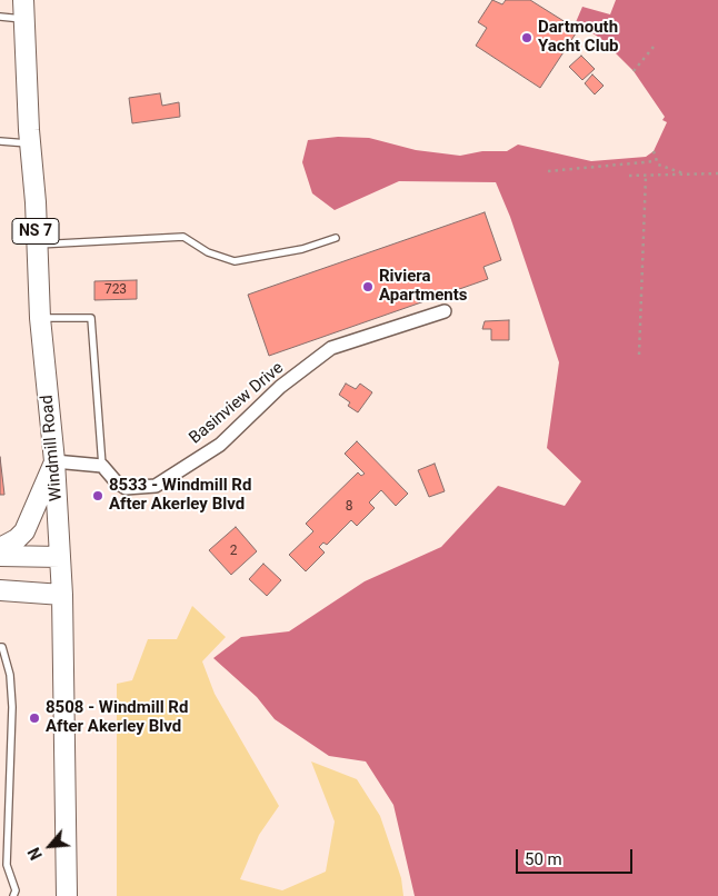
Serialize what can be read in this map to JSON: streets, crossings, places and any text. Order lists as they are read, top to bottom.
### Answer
{
  "streets": {
    "main road": ["NS 7", "Windmill Road"],
    "street": ["Basinview Drive"]
  },
  "places": [
    "Dartmouth Yacht Club",
    "Riviera Apartments",
    "8533 - Windmill Rd After Akerley Blvd",
    "8508 - Windmill Rd After Akerley Blvd"
  ],
  "house_numbers": ["723", "8", "2"],
  "scale_bar": "50 m",
  "north": "bottom left"
}
